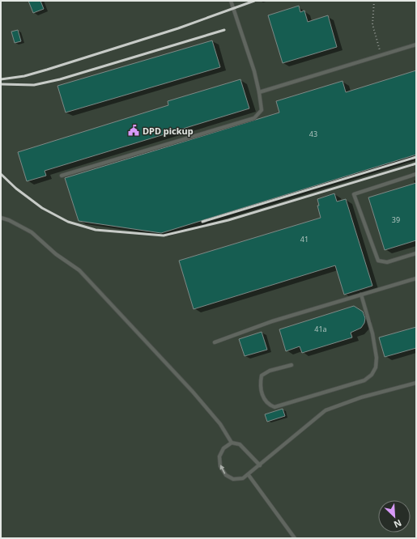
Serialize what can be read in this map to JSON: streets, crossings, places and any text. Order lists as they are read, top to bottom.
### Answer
{
  "places": {
    "public building": ["DPD pickup"]
  },
  "house_numbers": [
    "43",
    "39",
    "41",
    "41a"
  ],
  "north": "bottom right"
}
